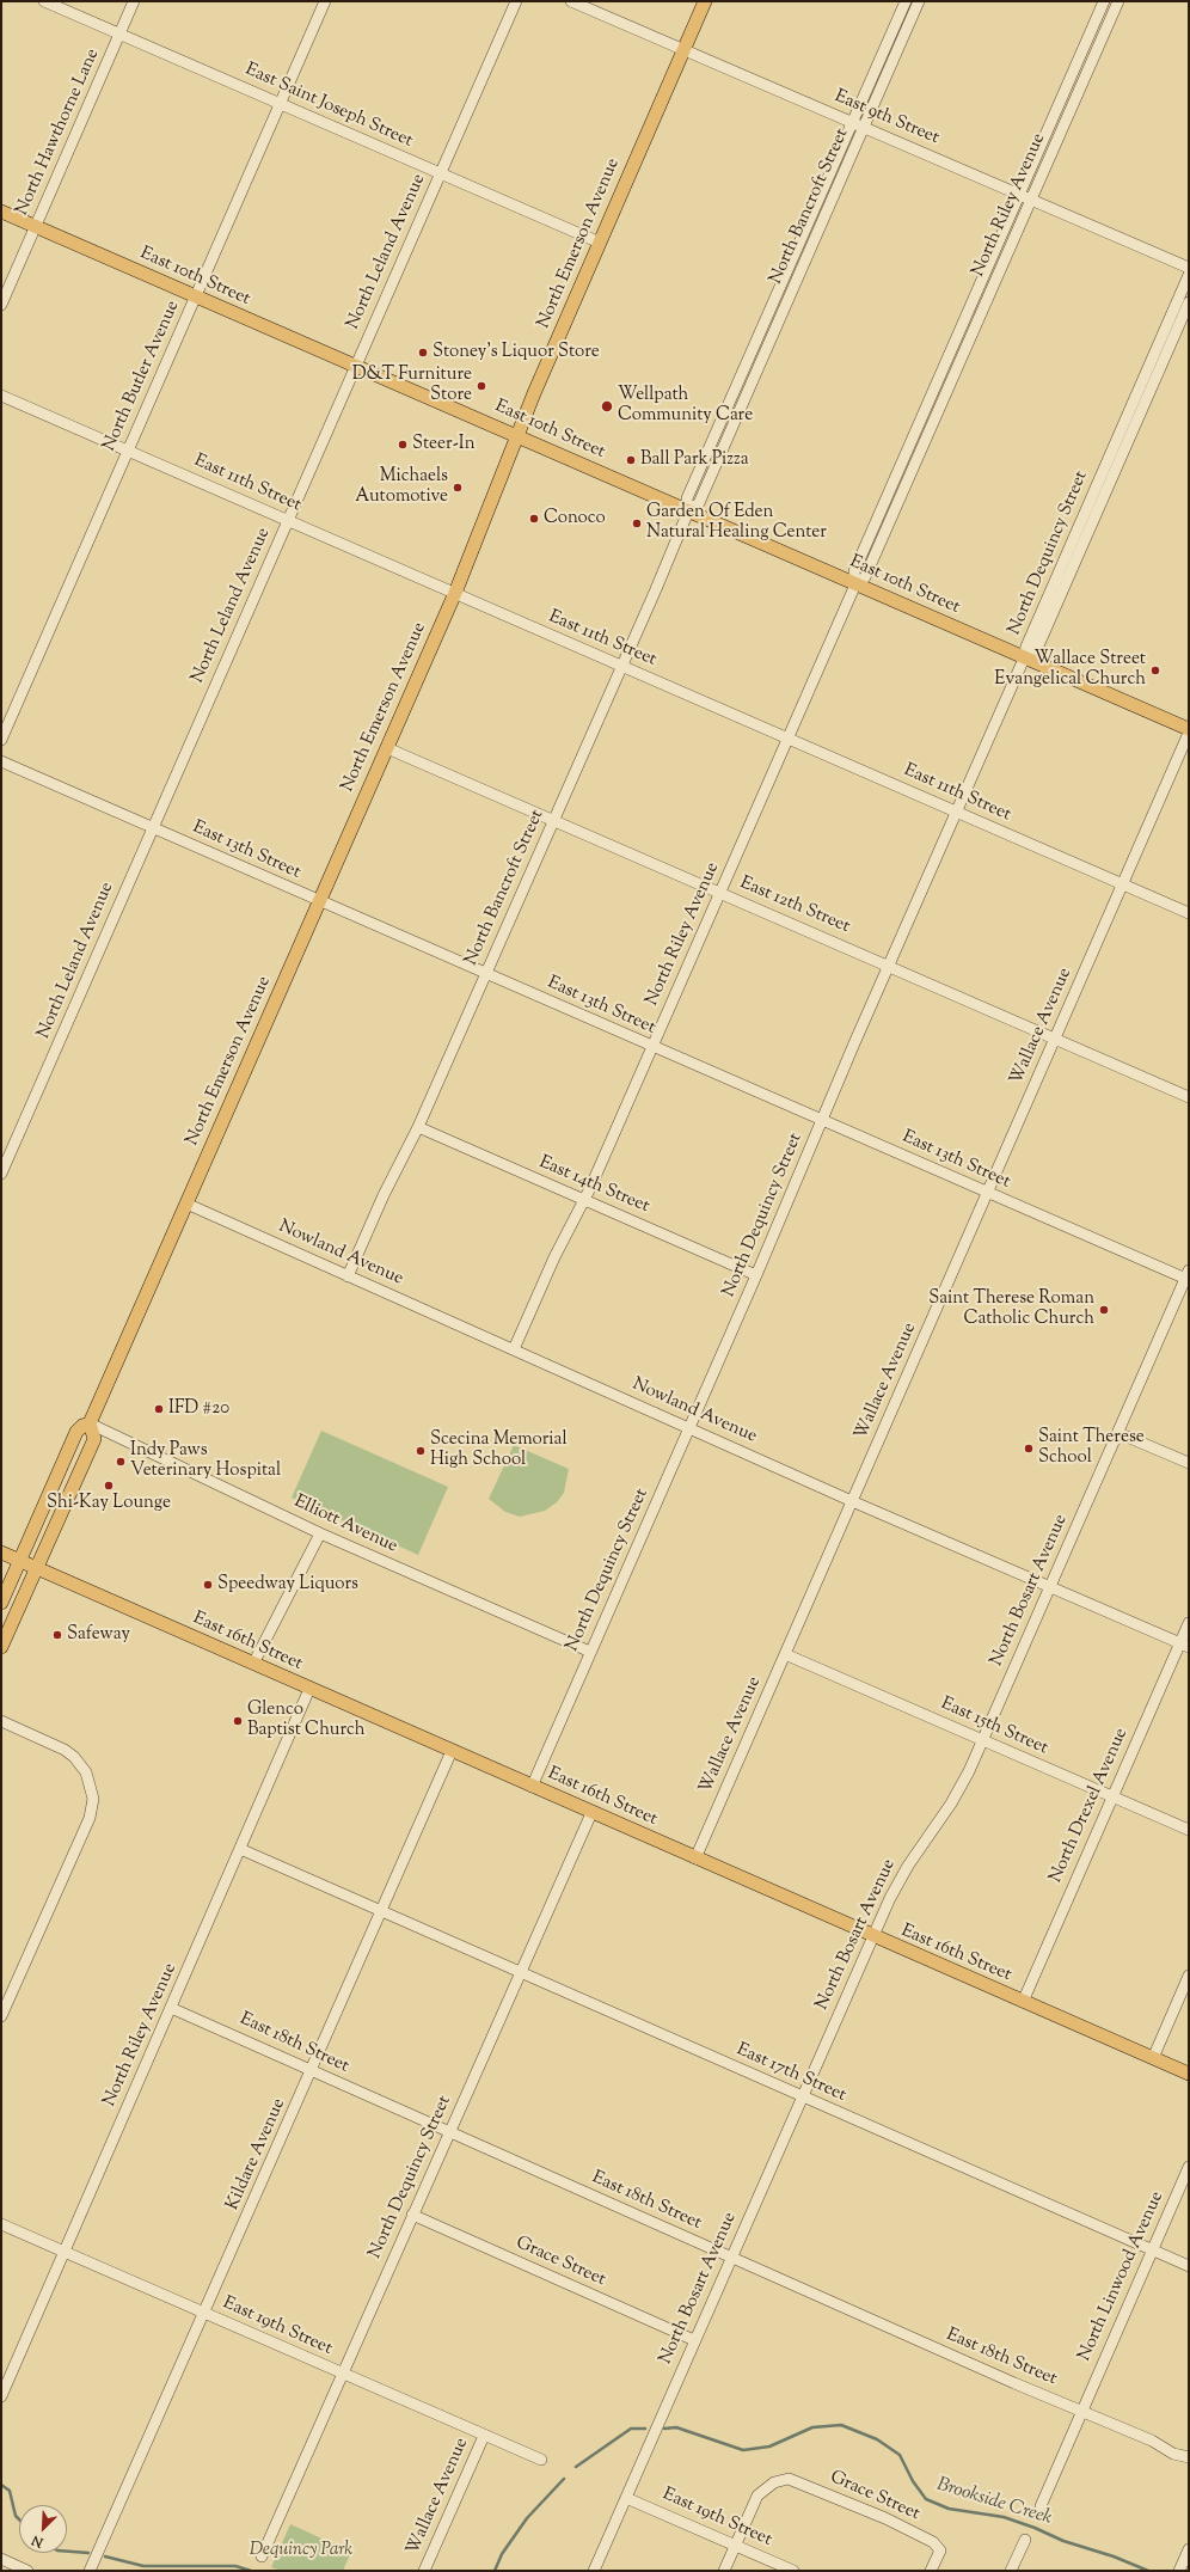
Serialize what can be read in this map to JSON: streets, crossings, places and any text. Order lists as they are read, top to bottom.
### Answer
{
  "streets": {
    "main road": ["North Emerson Avenue", "East 10th Street", "East 16th Street"],
    "street": [
      "East Saint Joseph Street",
      "East 9th Street",
      "North Hawthorne Lane",
      "North Riley Avenue",
      "North Bancroft Street",
      "North Leland Avenue",
      "North Butler Avenue",
      "East 11th Street",
      "North Dequincy Street",
      "East 13th Street",
      "East 12th Street",
      "Wallace Avenue",
      "East 14th Street",
      "Nowland Avenue",
      "Elliott Avenue",
      "North Bosart Avenue",
      "East 15th Street",
      "North Drexel Avenue",
      "East 18th Street",
      "East 17th Street",
      "Kildare Avenue",
      "Grace Street",
      "North Linwood Avenue",
      "East 19th Street"
    ]
  },
  "crossings": [
    ["East Saint Joseph Street", "North Hawthorne Lane"],
    ["East Saint Joseph Street", "North Emerson Avenue"],
    ["East Saint Joseph Street", "North Leland Avenue"],
    ["East Saint Joseph Street", "North Butler Avenue"],
    ["East 9th Street", "North Riley Avenue"],
    ["East 9th Street", "North Bancroft Street"],
    ["East 9th Street", "North Emerson Avenue"],
    ["North Hawthorne Lane", "East 10th Street"],
    ["North Riley Avenue", "East 10th Street"],
    ["North Riley Avenue", "East 11th Street"],
    ["North Riley Avenue", "East 13th Street"],
    ["North Riley Avenue", "East 12th Street"],
    ["North Riley Avenue", "East 14th Street"],
    ["North Riley Avenue", "Nowland Avenue"],
    ["North Riley Avenue", "East 16th Street"],
    ["North Riley Avenue", "East 18th Street"],
    ["North Riley Avenue", "East 17th Street"],
    ["North Riley Avenue", "East 19th Street"],
    ["North Bancroft Street", "East 10th Street"],
    ["North Bancroft Street", "East 11th Street"],
    ["North Bancroft Street", "East 13th Street"],
    ["North Bancroft Street", "East 12th Street"],
    ["North Bancroft Street", "East 14th Street"],
    ["North Bancroft Street", "Nowland Avenue"],
    ["North Emerson Avenue", "East 10th Street"],
    ["North Emerson Avenue", "East 11th Street"],
    ["North Emerson Avenue", "East 13th Street"],
    ["North Emerson Avenue", "East 12th Street"],
    ["North Emerson Avenue", "Nowland Avenue"],
    ["North Emerson Avenue", "Elliott Avenue"],
    ["North Emerson Avenue", "East 16th Street"],
    ["North Leland Avenue", "East 10th Street"],
    ["North Leland Avenue", "East 11th Street"],
    ["North Leland Avenue", "East 13th Street"],
    ["East 10th Street", "North Butler Avenue"],
    ["East 10th Street", "North Dequincy Street"],
    ["East 10th Street", "Wallace Avenue"],
    ["North Butler Avenue", "East 11th Street"],
    ["East 11th Street", "North Dequincy Street"],
    ["East 11th Street", "Wallace Avenue"],
    ["North Dequincy Street", "East 13th Street"],
    ["North Dequincy Street", "East 12th Street"],
    ["North Dequincy Street", "East 14th Street"],
    ["North Dequincy Street", "Nowland Avenue"],
    ["North Dequincy Street", "Elliott Avenue"],
    ["North Dequincy Street", "East 16th Street"],
    ["North Dequincy Street", "East 18th Street"],
    ["North Dequincy Street", "East 17th Street"],
    ["North Dequincy Street", "Grace Street"],
    ["North Dequincy Street", "East 19th Street"],
    ["East 13th Street", "Wallace Avenue"],
    ["East 13th Street", "North Bosart Avenue"],
    ["East 12th Street", "Wallace Avenue"],
    ["Wallace Avenue", "Nowland Avenue"],
    ["Wallace Avenue", "East 16th Street"],
    ["Wallace Avenue", "East 15th Street"],
    ["Wallace Avenue", "East 19th Street"],
    ["Nowland Avenue", "North Bosart Avenue"],
    ["Nowland Avenue", "North Drexel Avenue"],
    ["North Bosart Avenue", "East 16th Street"],
    ["North Bosart Avenue", "East 15th Street"],
    ["North Bosart Avenue", "East 18th Street"],
    ["North Bosart Avenue", "East 17th Street"],
    ["North Bosart Avenue", "Grace Street"],
    ["North Bosart Avenue", "East 19th Street"],
    ["East 16th Street", "North Drexel Avenue"],
    ["East 16th Street", "Kildare Avenue"],
    ["East 15th Street", "North Drexel Avenue"],
    ["East 18th Street", "Kildare Avenue"],
    ["East 18th Street", "North Linwood Avenue"],
    ["East 17th Street", "Kildare Avenue"],
    ["East 17th Street", "North Linwood Avenue"],
    ["Kildare Avenue", "East 19th Street"],
    ["Grace Street", "East 19th Street"]
  ],
  "water": ["Brookside Creek"],
  "parks": ["Dequincy Park"],
  "places": [
    "Stoney's Liquor Store",
    "D&T Furniture Store",
    "Wellpath Community Care",
    "Steer-In",
    "Ball Park Pizza",
    "Michaels Automotive",
    "Conoco",
    "Garden Of Eden Natural Healing Center",
    "Wallace Street Evangelical Church",
    "Saint Therese Roman Catholic Church",
    "IFD #20",
    "Saint Therese School",
    "Scecina Memorial High School",
    "Indy Paws Veterinary Hospital",
    "Shi-Kay Lounge",
    "Speedway Liquors",
    "Safeway",
    "Glenco Baptist Church"
  ],
  "north": "bottom left"
}
